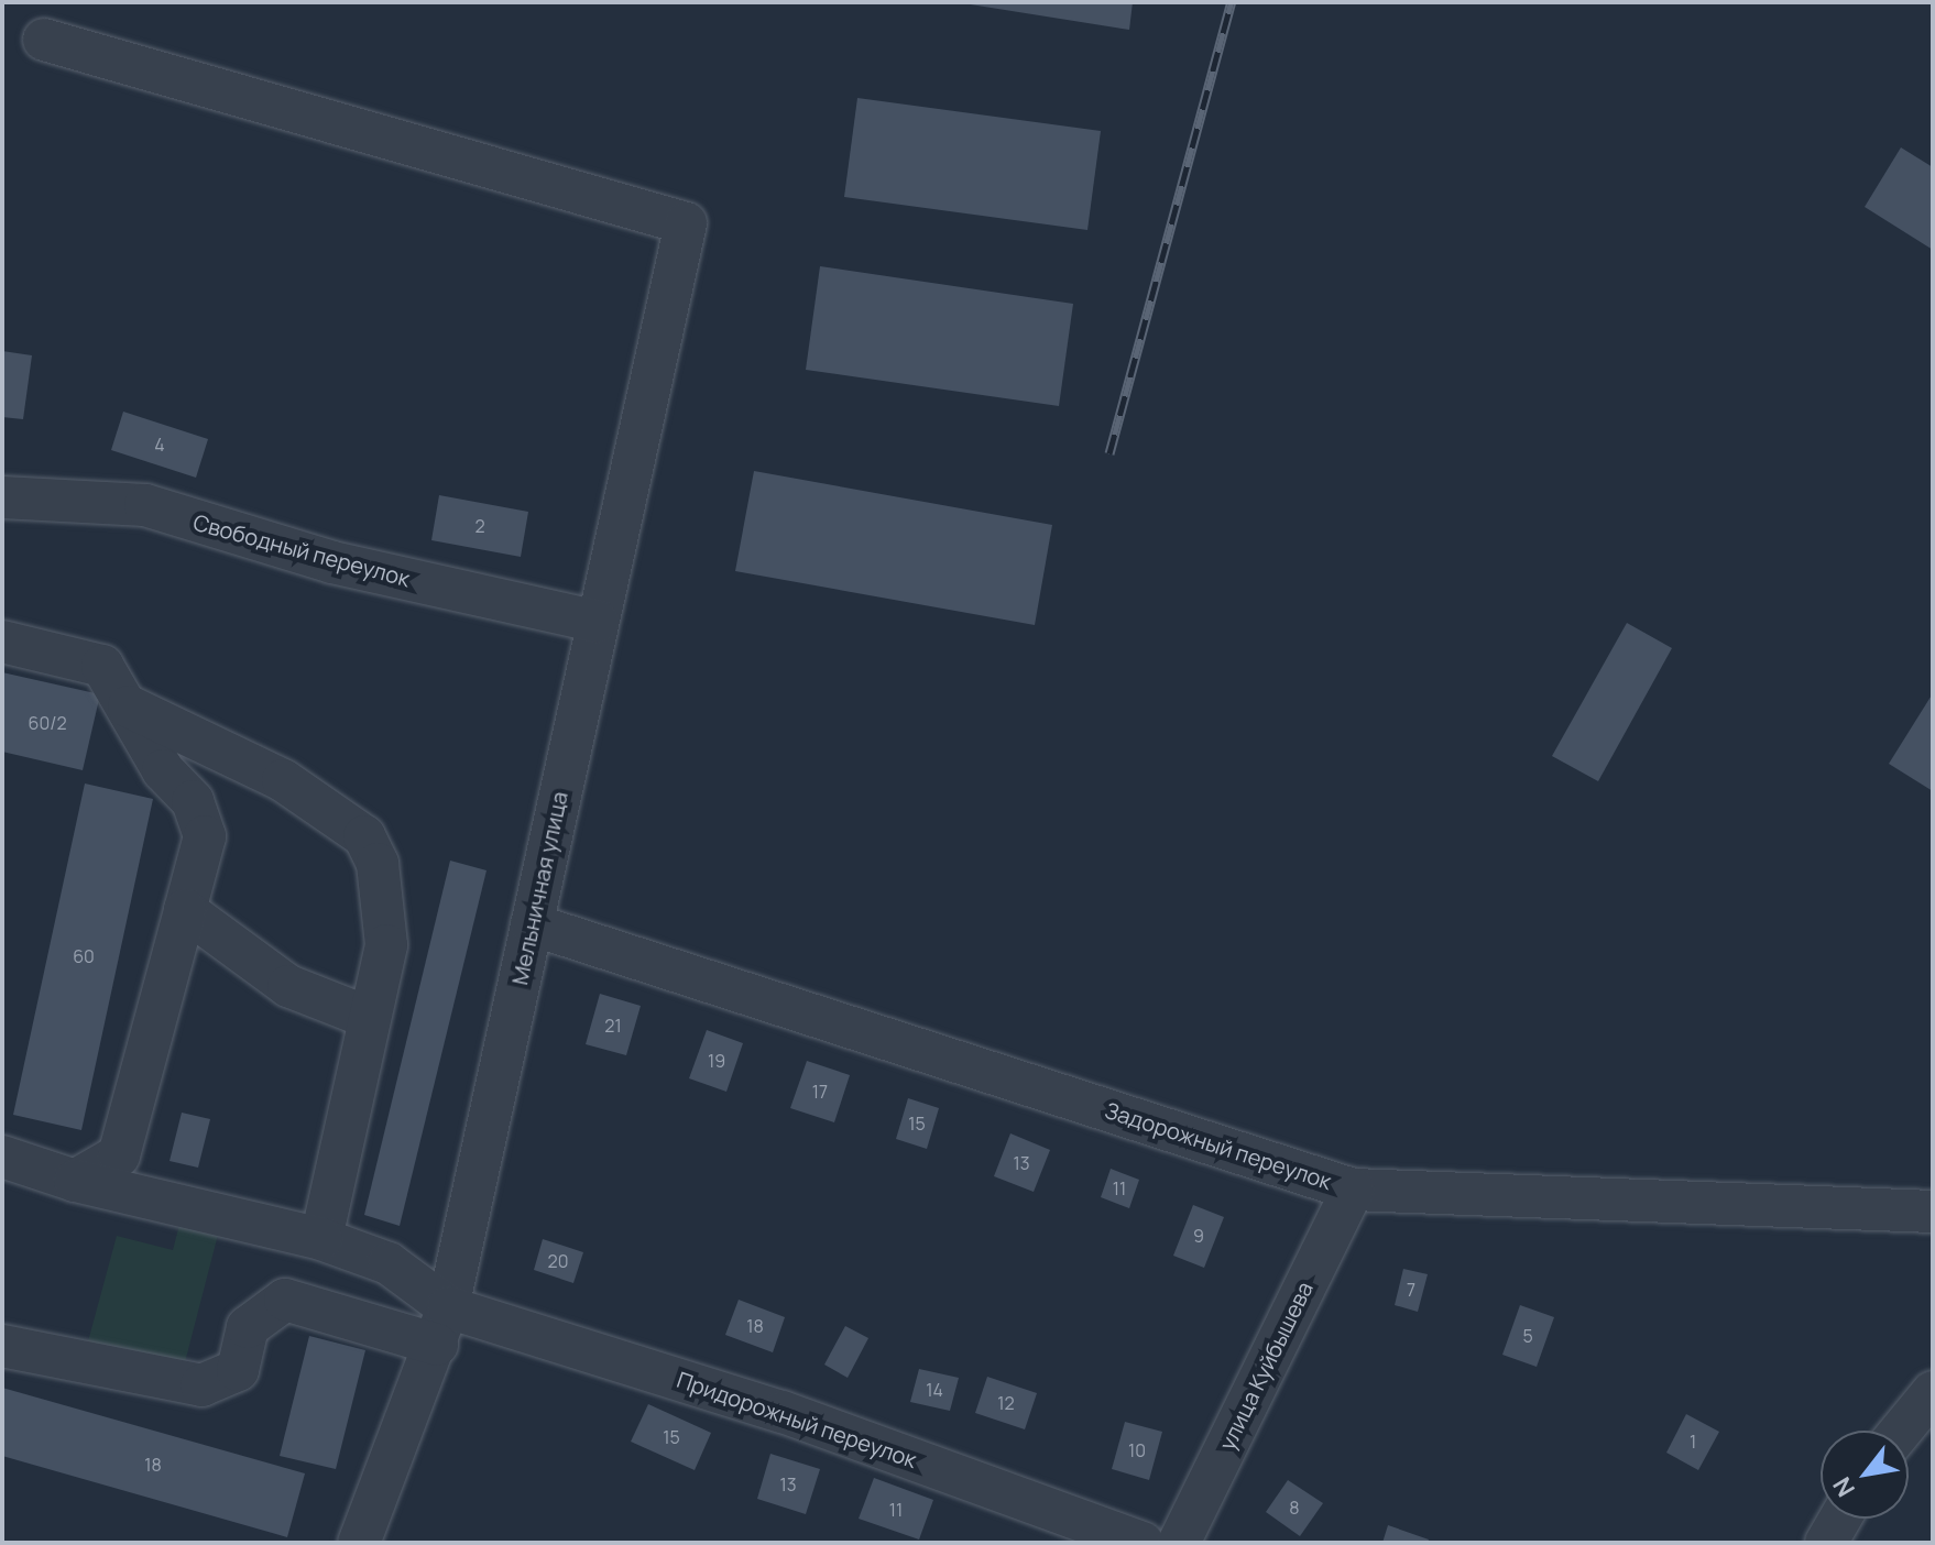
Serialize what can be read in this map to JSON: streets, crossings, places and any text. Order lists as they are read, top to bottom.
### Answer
{
  "streets": {
    "street": [
      "Свободный переулок",
      "Мельничная улица",
      "Задорожный переулок",
      "улица Куйбышева",
      "Придорожный переулок"
    ]
  },
  "crossings": [
    ["Свободный переулок", "Мельничная улица"],
    ["Мельничная улица", "Задорожный переулок"],
    ["Мельничная улица", "Придорожный переулок"],
    ["Задорожный переулок", "улица Куйбышева"]
  ],
  "house_numbers": [
    "4",
    "2",
    "60/2",
    "60",
    "21",
    "19",
    "17",
    "15",
    "13",
    "11",
    "9",
    "20",
    "7",
    "18",
    "5",
    "14",
    "12",
    "15",
    "1",
    "10",
    "18",
    "13",
    "8",
    "11"
  ],
  "north": "bottom left"
}
